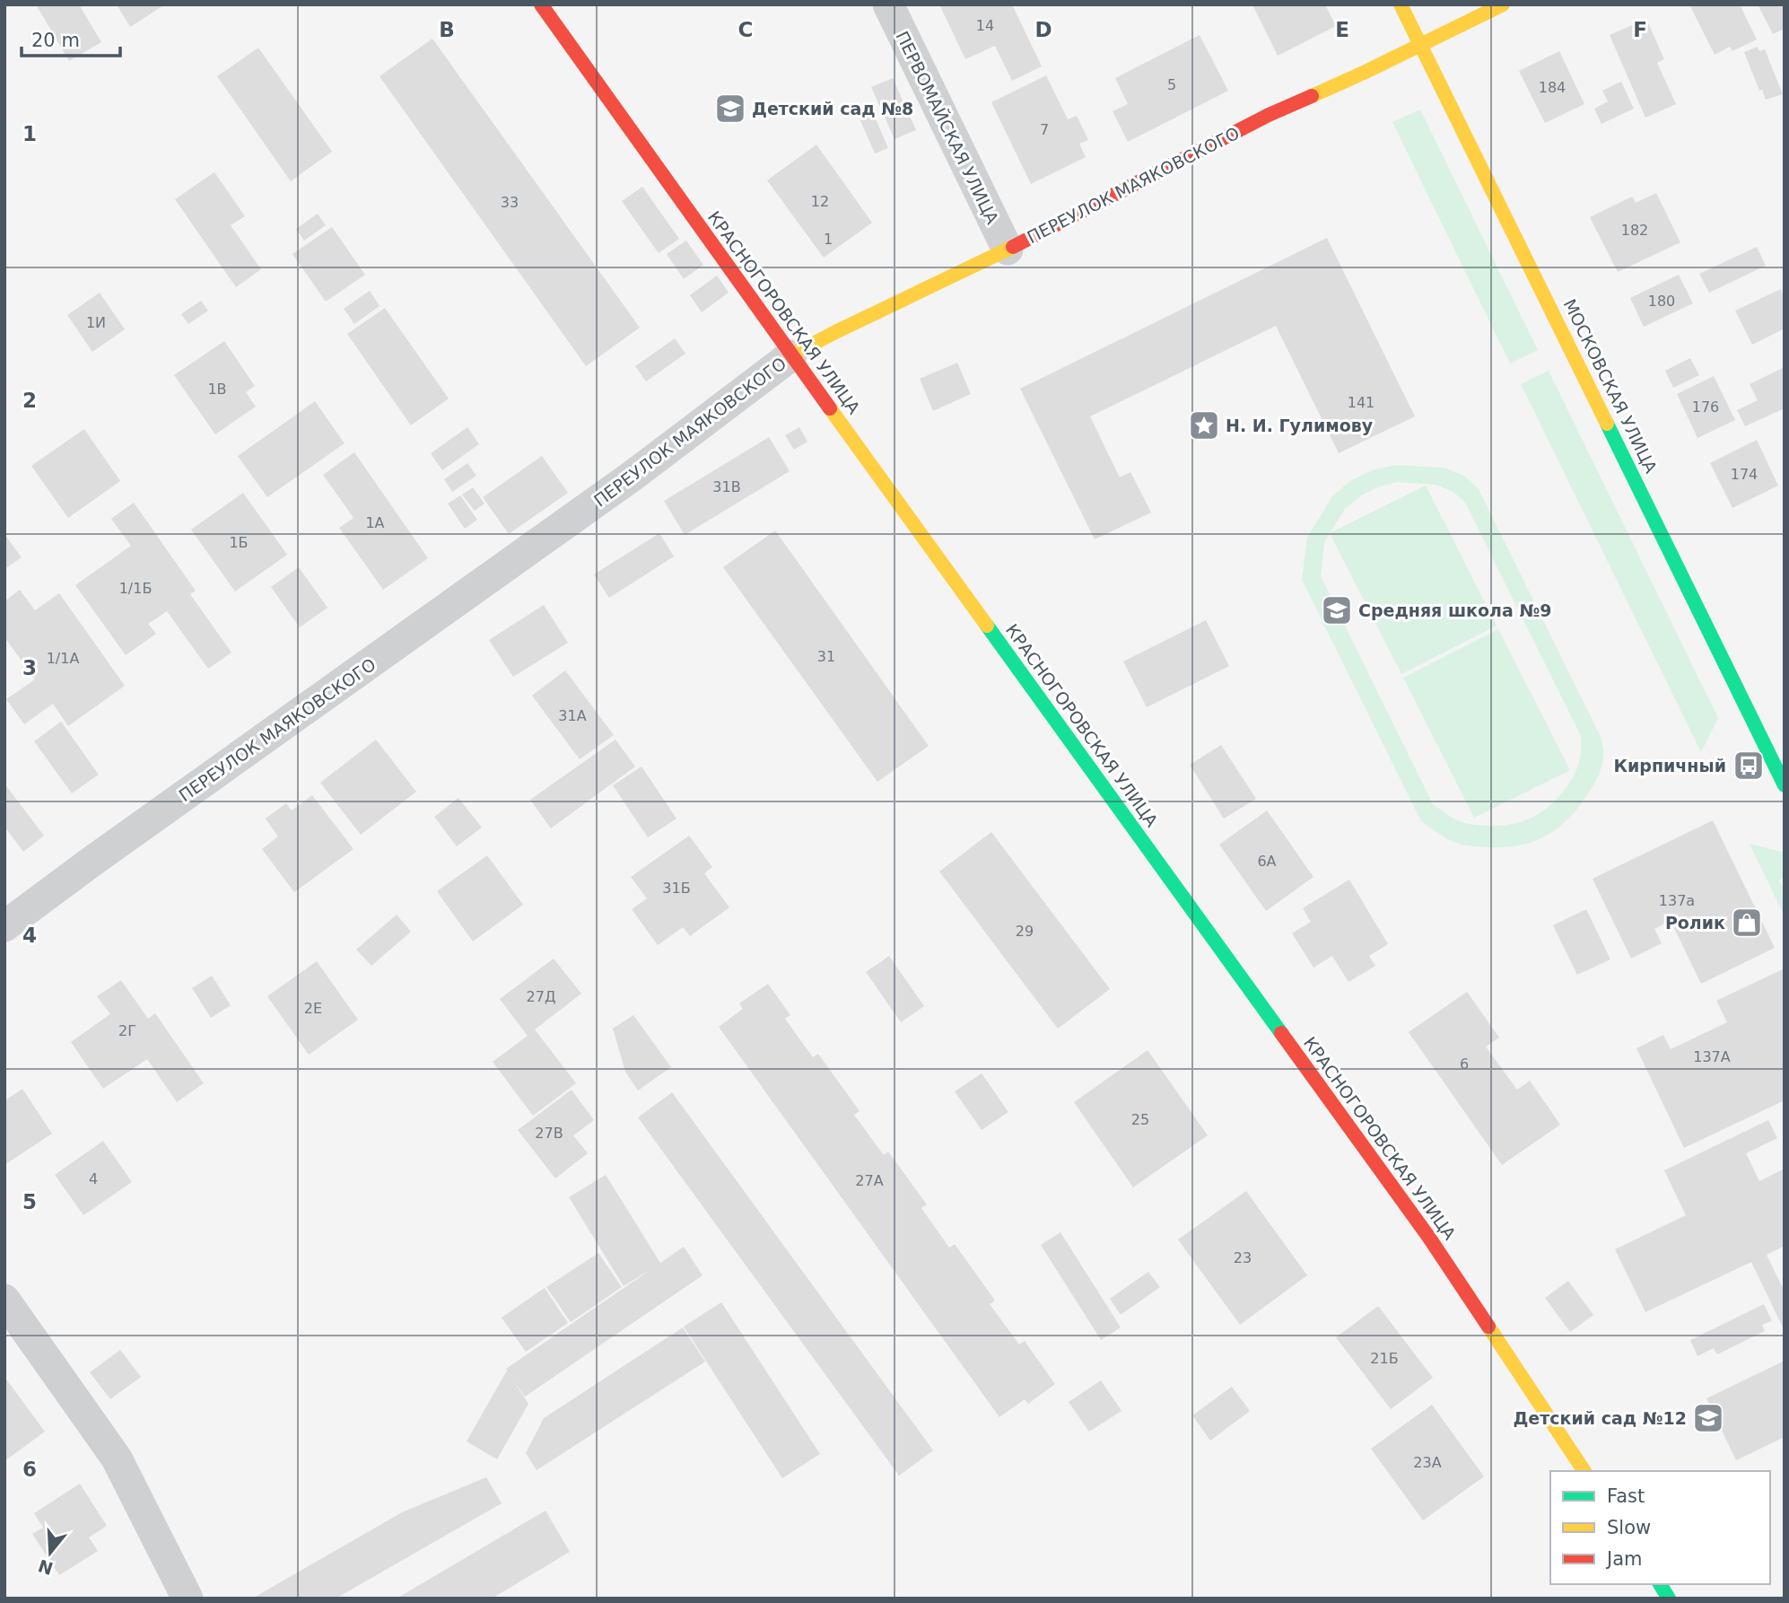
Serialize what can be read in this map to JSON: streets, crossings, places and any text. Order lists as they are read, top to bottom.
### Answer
{
  "streets": {
    "street": [
      "ПЕРВОМАЙСКАЯ УЛИЦА",
      "ПЕРЕУЛОК МАЯКОВСКОГО",
      "КРАСНОГОРОВСКАЯ УЛИЦА",
      "МОСКОВСКАЯ УЛИЦА"
    ]
  },
  "crossings": [
    ["ПЕРВОМАЙСКАЯ УЛИЦА", "ПЕРЕУЛОК МАЯКОВСКОГО"],
    ["ПЕРЕУЛОК МАЯКОВСКОГО", "КРАСНОГОРОВСКАЯ УЛИЦА"],
    ["ПЕРЕУЛОК МАЯКОВСКОГО", "МОСКОВСКАЯ УЛИЦА"]
  ],
  "places": {
    "school or university": ["Детский сад №8", "Средняя школа №9", "Детский сад №12"],
    "place": ["Н. И. Гулимову"],
    "bus stop": ["Кирпичный"],
    "shop": ["Ролик"]
  },
  "house_numbers": [
    "14",
    "5",
    "184",
    "7",
    "12",
    "33",
    "182",
    "1",
    "180",
    "1И",
    "1В",
    "141",
    "176",
    "174",
    "31В",
    "1А",
    "1Б",
    "1/1Б",
    "31",
    "1/1А",
    "31А",
    "6А",
    "31Б",
    "137а",
    "29",
    "27Д",
    "2Е",
    "2Г",
    "137А",
    "6",
    "25",
    "27В",
    "4",
    "27А",
    "23",
    "21Б",
    "23А"
  ],
  "legend": ["Fast", "Slow", "Jam"],
  "scale_bar": "20 m",
  "north": "bottom",
  "grid": {
    "columns": [
      "B",
      "C",
      "D",
      "E",
      "F"
    ],
    "rows": [
      "1",
      "2",
      "3",
      "4",
      "5",
      "6"
    ]
  }
}
